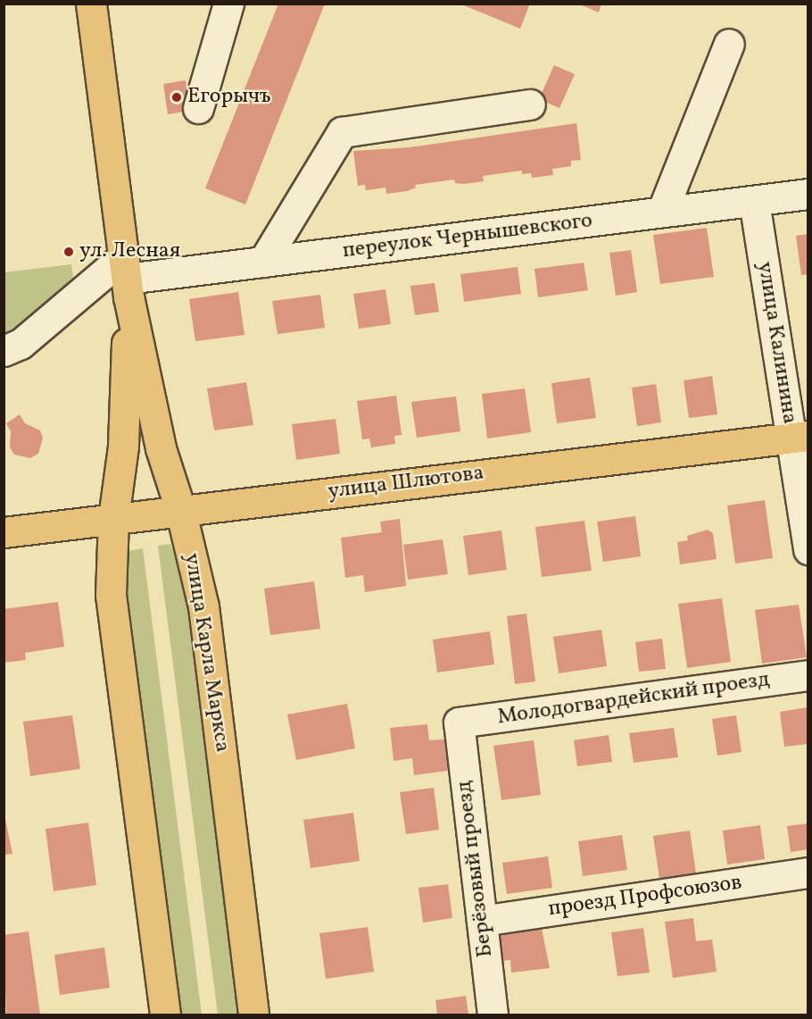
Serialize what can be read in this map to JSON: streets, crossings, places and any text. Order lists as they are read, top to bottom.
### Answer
{
  "streets": {
    "main road": ["улица Шлютова", "улица Карла Маркса"],
    "street": [
      "переулок Чернышевского",
      "улица Калинина",
      "Молодогвардейский проезд",
      "Берёзовый проезд",
      "проезд Профсоюзов"
    ]
  },
  "crossings": [
    ["переулок Чернышевского", "улица Калинина"],
    ["переулок Чернышевского", "улица Карла Маркса"],
    ["улица Калинина", "улица Шлютова"],
    ["улица Шлютова", "улица Карла Маркса"],
    ["Молодогвардейский проезд", "Берёзовый проезд"],
    ["Берёзовый проезд", "проезд Профсоюзов"]
  ],
  "places": ["Егорычъ", "ул. Лесная"]
}
